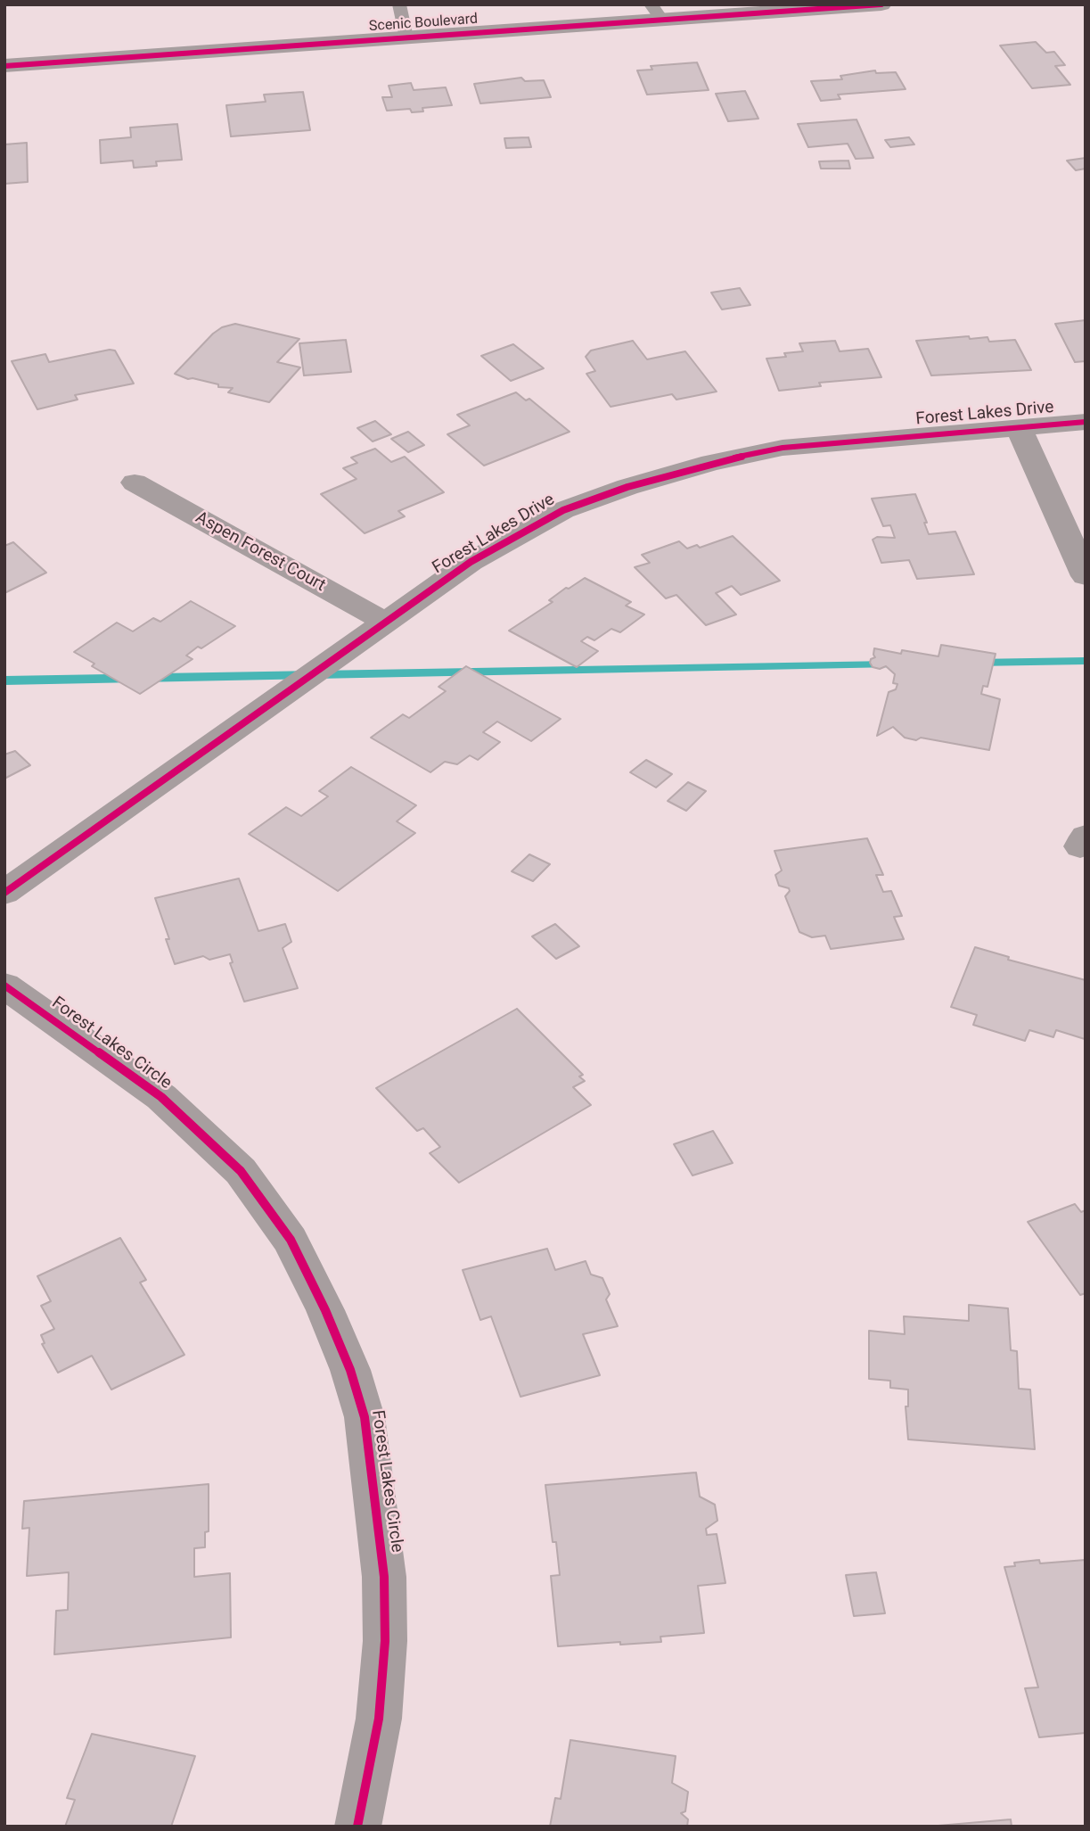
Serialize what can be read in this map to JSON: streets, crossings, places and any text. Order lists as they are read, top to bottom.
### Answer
{
  "streets": {
    "street": [
      "Scenic Boulevard",
      "Forest Lakes Drive",
      "Aspen Forest Court",
      "Forest Lakes Circle"
    ]
  },
  "crossings": [
    ["Forest Lakes Drive", "Aspen Forest Court"]
  ]
}
